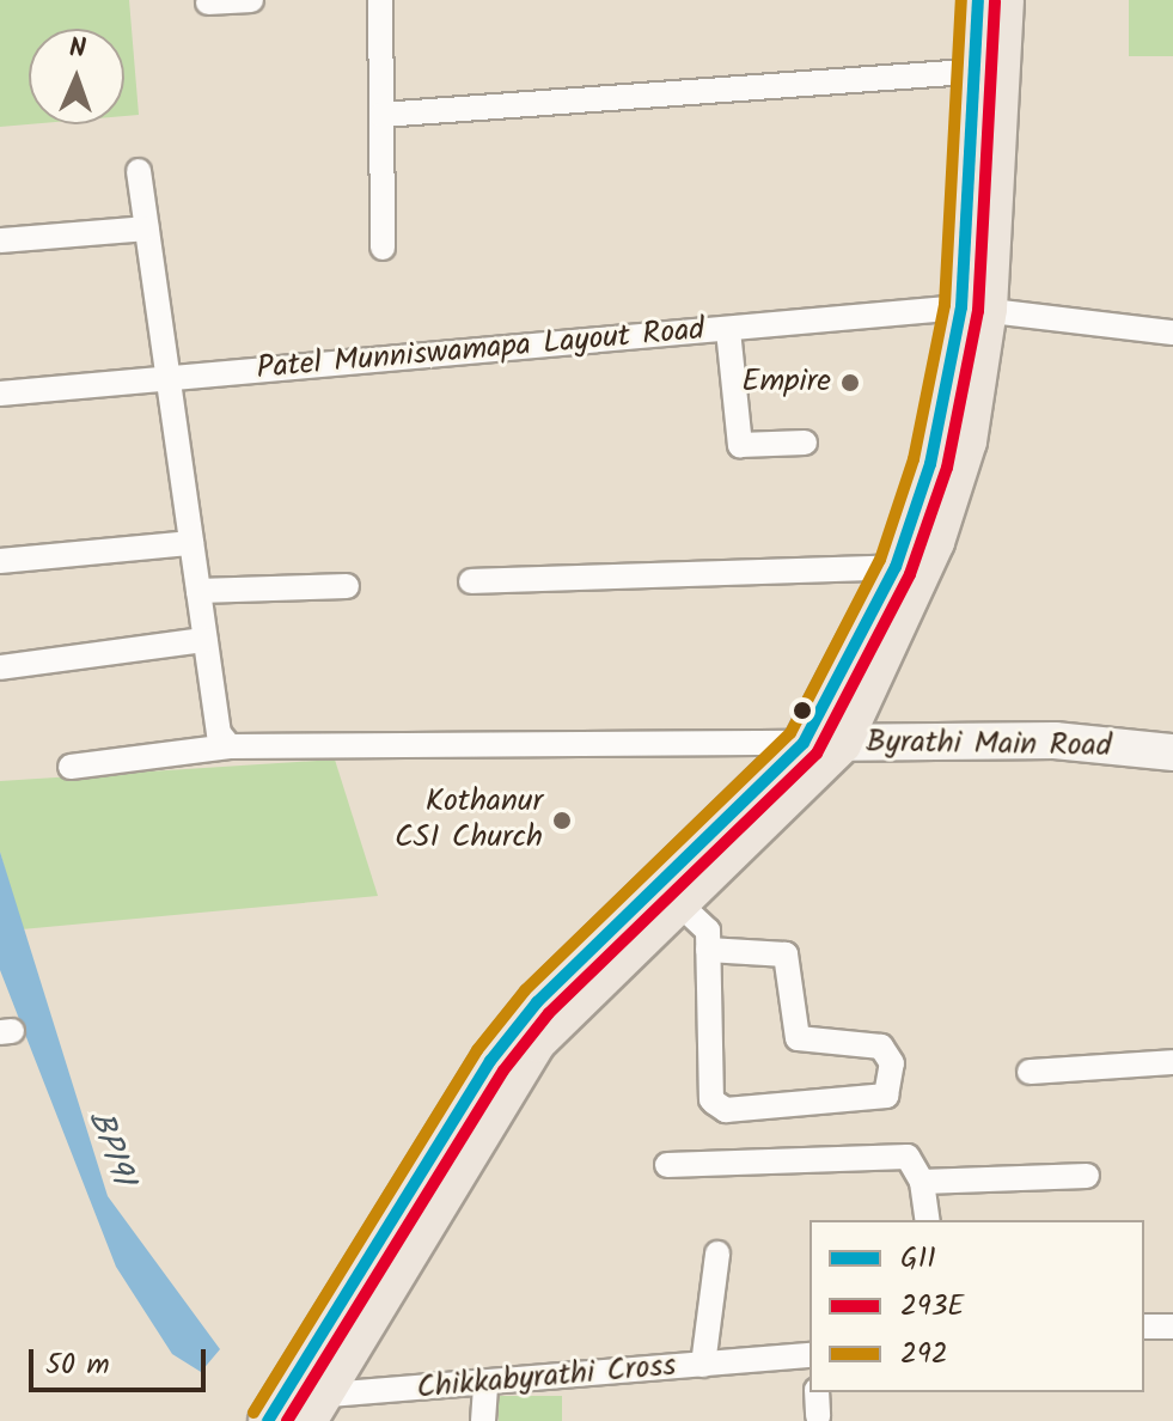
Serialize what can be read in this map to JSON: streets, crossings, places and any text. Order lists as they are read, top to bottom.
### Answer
{
  "streets": {
    "main road": ["Byrathi Main Road"],
    "street": ["Patel Munniswamapa Layout Road", "Chikkabyrathi Cross"]
  },
  "water": ["BP191"],
  "places": ["Empire", "Kothanur CSI Church"],
  "lines": ["transit line G11", "transit line 292", "transit line 293E"],
  "legend": ["G11", "293E", "292"],
  "scale_bar": "50 m",
  "north": "top"
}
